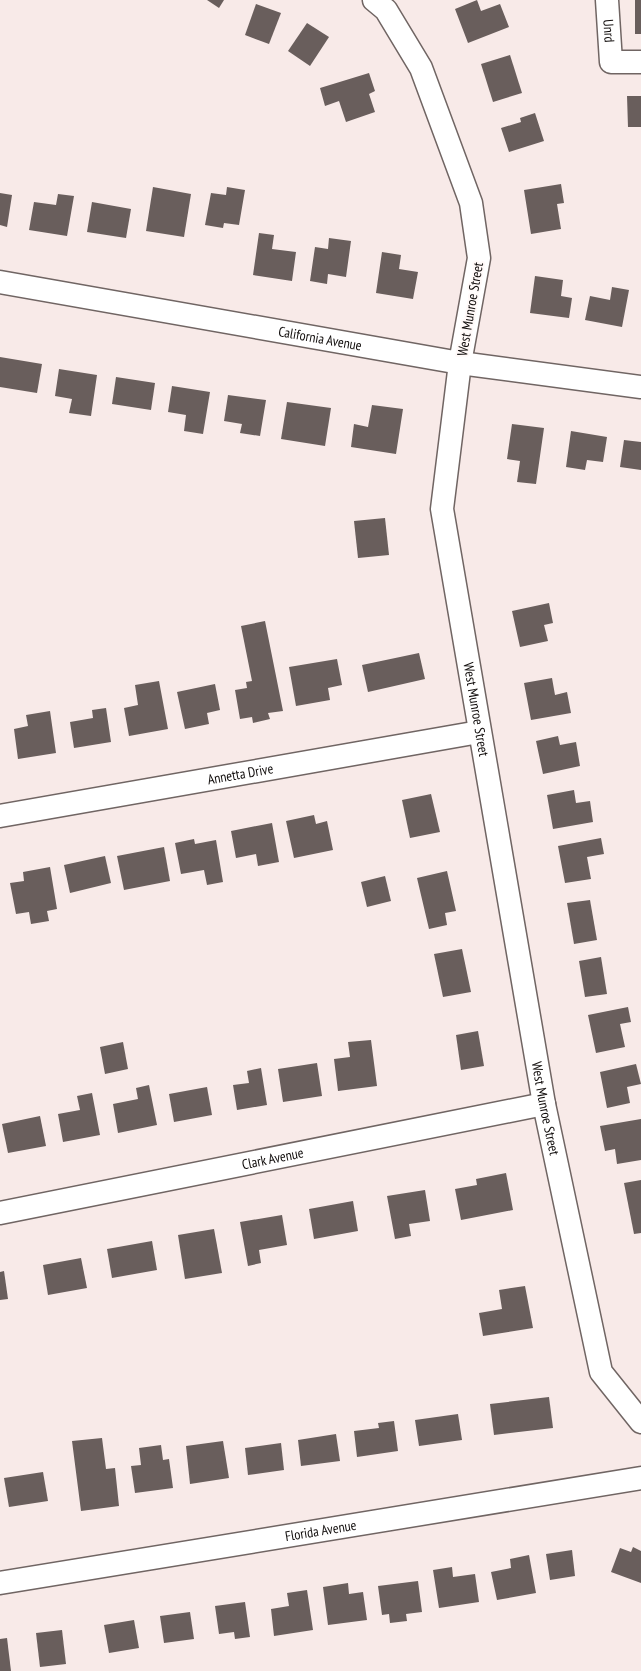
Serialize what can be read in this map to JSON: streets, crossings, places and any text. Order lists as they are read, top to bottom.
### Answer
{
  "streets": {
    "street": [
      "Unrd",
      "West Munroe Street",
      "California Avenue",
      "Annetta Drive",
      "Clark Avenue",
      "Florida Avenue"
    ]
  },
  "crossings": [
    ["West Munroe Street", "California Avenue"],
    ["West Munroe Street", "Annetta Drive"],
    ["West Munroe Street", "Clark Avenue"]
  ]
}
